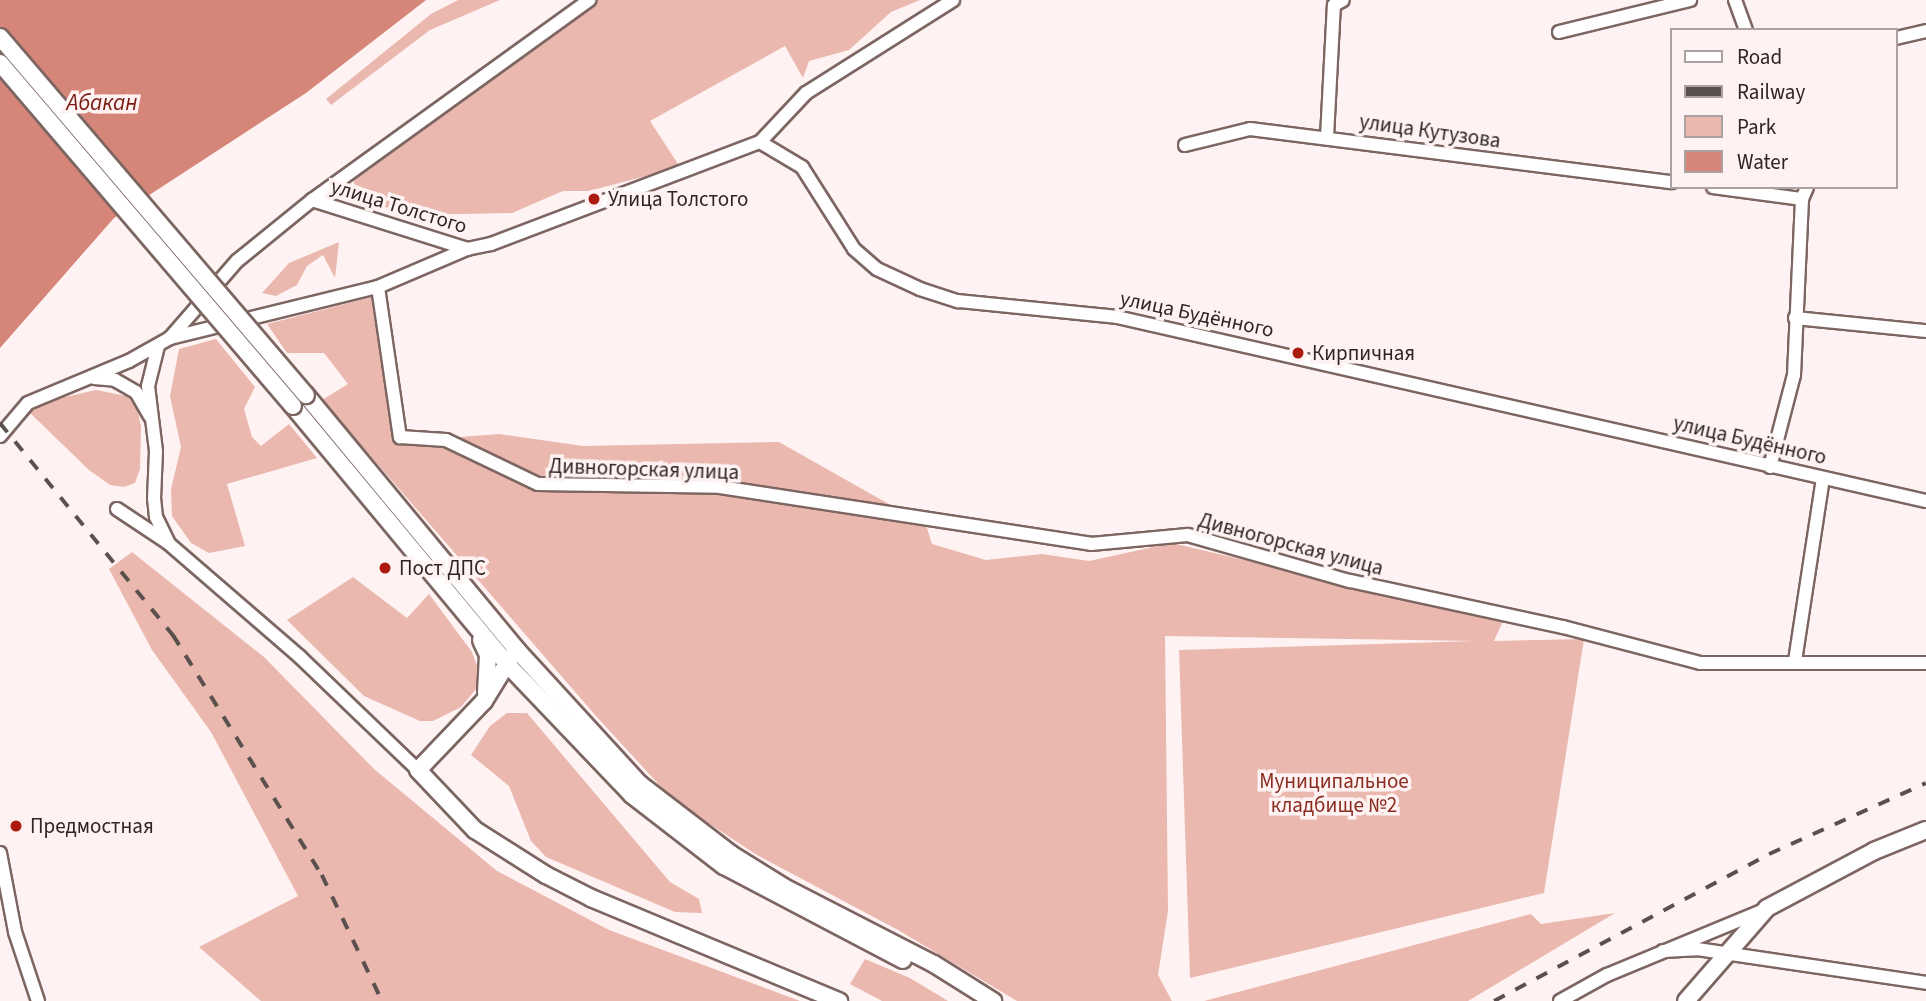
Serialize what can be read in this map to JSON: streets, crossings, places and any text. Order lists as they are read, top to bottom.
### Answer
{
  "streets": {
    "street": [
      "улица Кутузова",
      "улица Толстого",
      "улица Будённого",
      "Дивногорская улица"
    ]
  },
  "crossings": [
    ["улица Толстого", "улица Будённого"]
  ],
  "water": ["Абакан"],
  "parks": ["Муниципальное кладбище №2"],
  "places": [
    "Улица Толстого",
    "Кирпичная",
    "Пост ДПС",
    "Предмостная"
  ],
  "legend": [
    "Road",
    "Railway",
    "Park",
    "Water"
  ]
}
